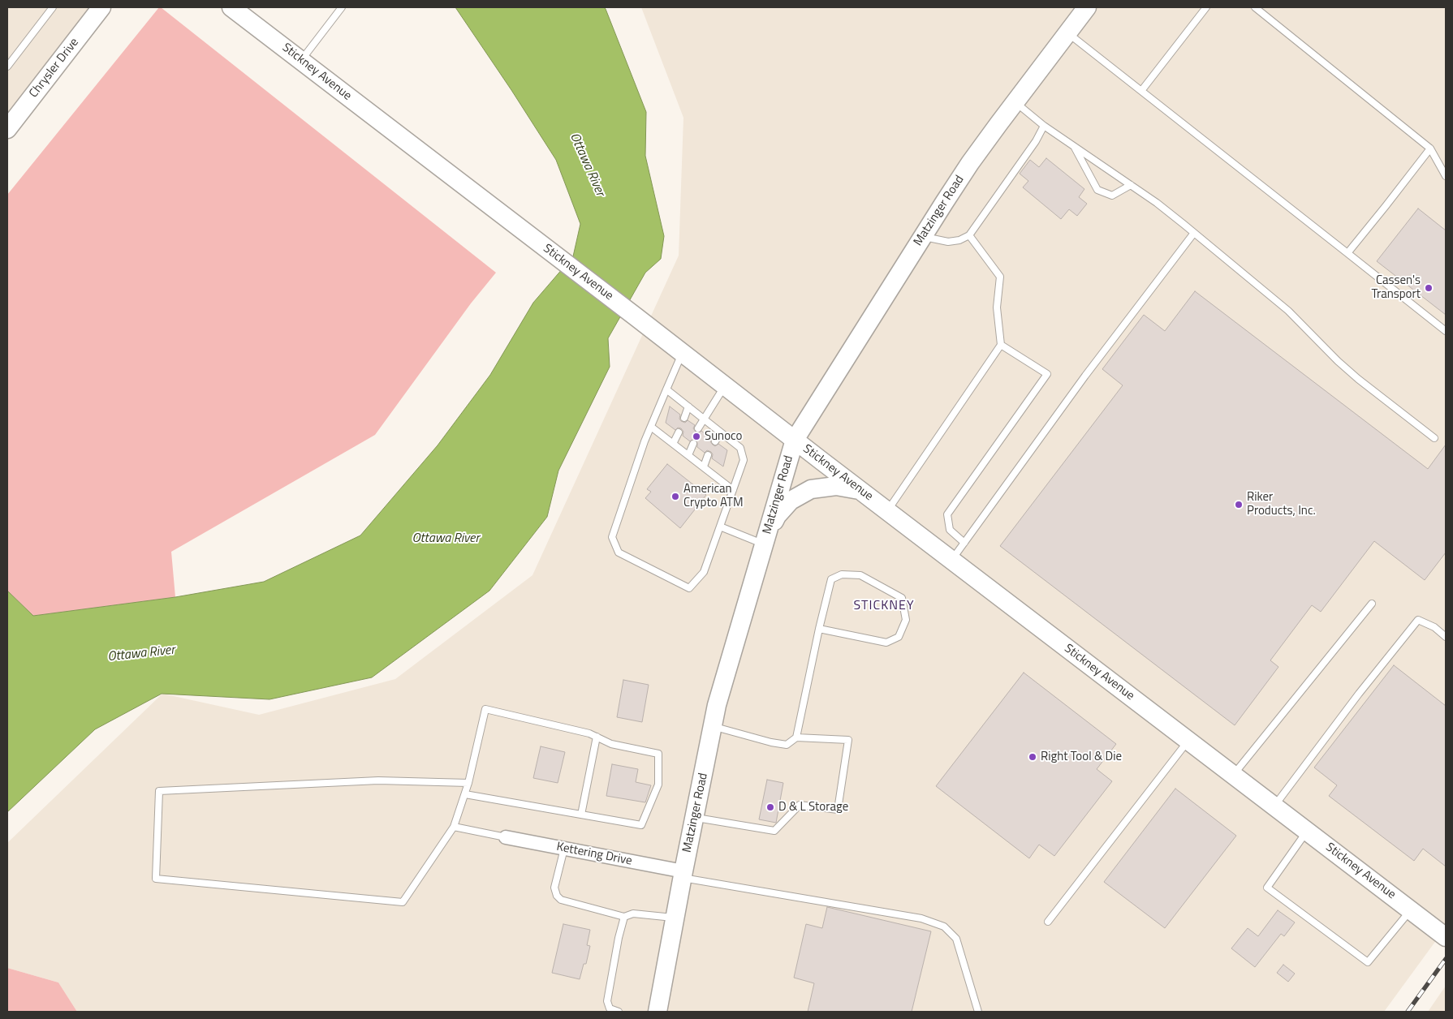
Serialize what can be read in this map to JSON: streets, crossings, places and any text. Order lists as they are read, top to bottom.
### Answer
{
  "streets": {
    "street": [
      "Chrysler Drive",
      "Stickney Avenue",
      "Matzinger Road",
      "Kettering Drive"
    ]
  },
  "crossings": [
    ["Stickney Avenue", "Matzinger Road"],
    ["Matzinger Road", "Kettering Drive"]
  ],
  "districts": ["STICKNEY"],
  "water": ["Ottawa River"],
  "places": [
    "Cassen's Transport",
    "Sunoco",
    "American Crypto ATM",
    "Riker Products, Inc.",
    "Right Tool & Die",
    "D & L Storage"
  ]
}
